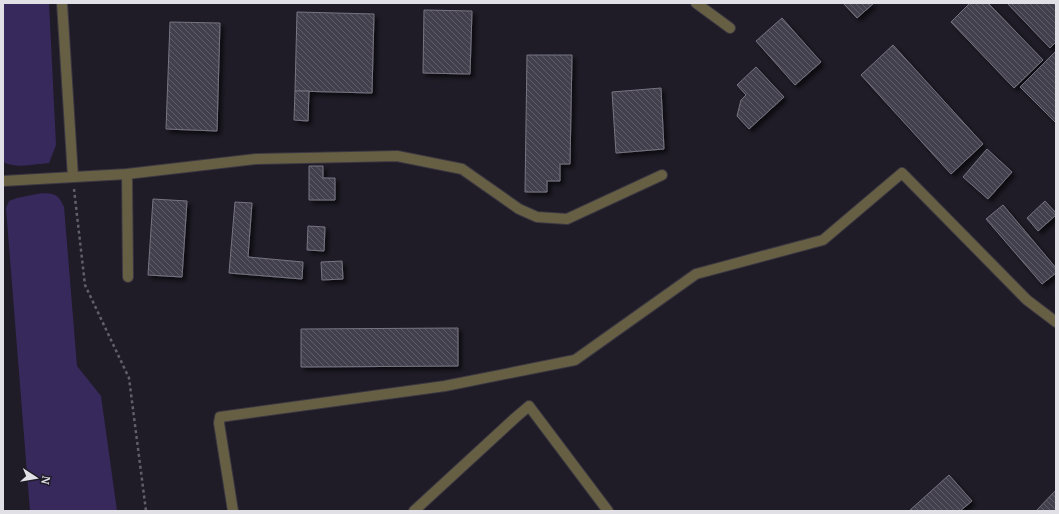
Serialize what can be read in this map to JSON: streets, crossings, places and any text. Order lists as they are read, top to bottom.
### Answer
{
  "north": "right"
}
